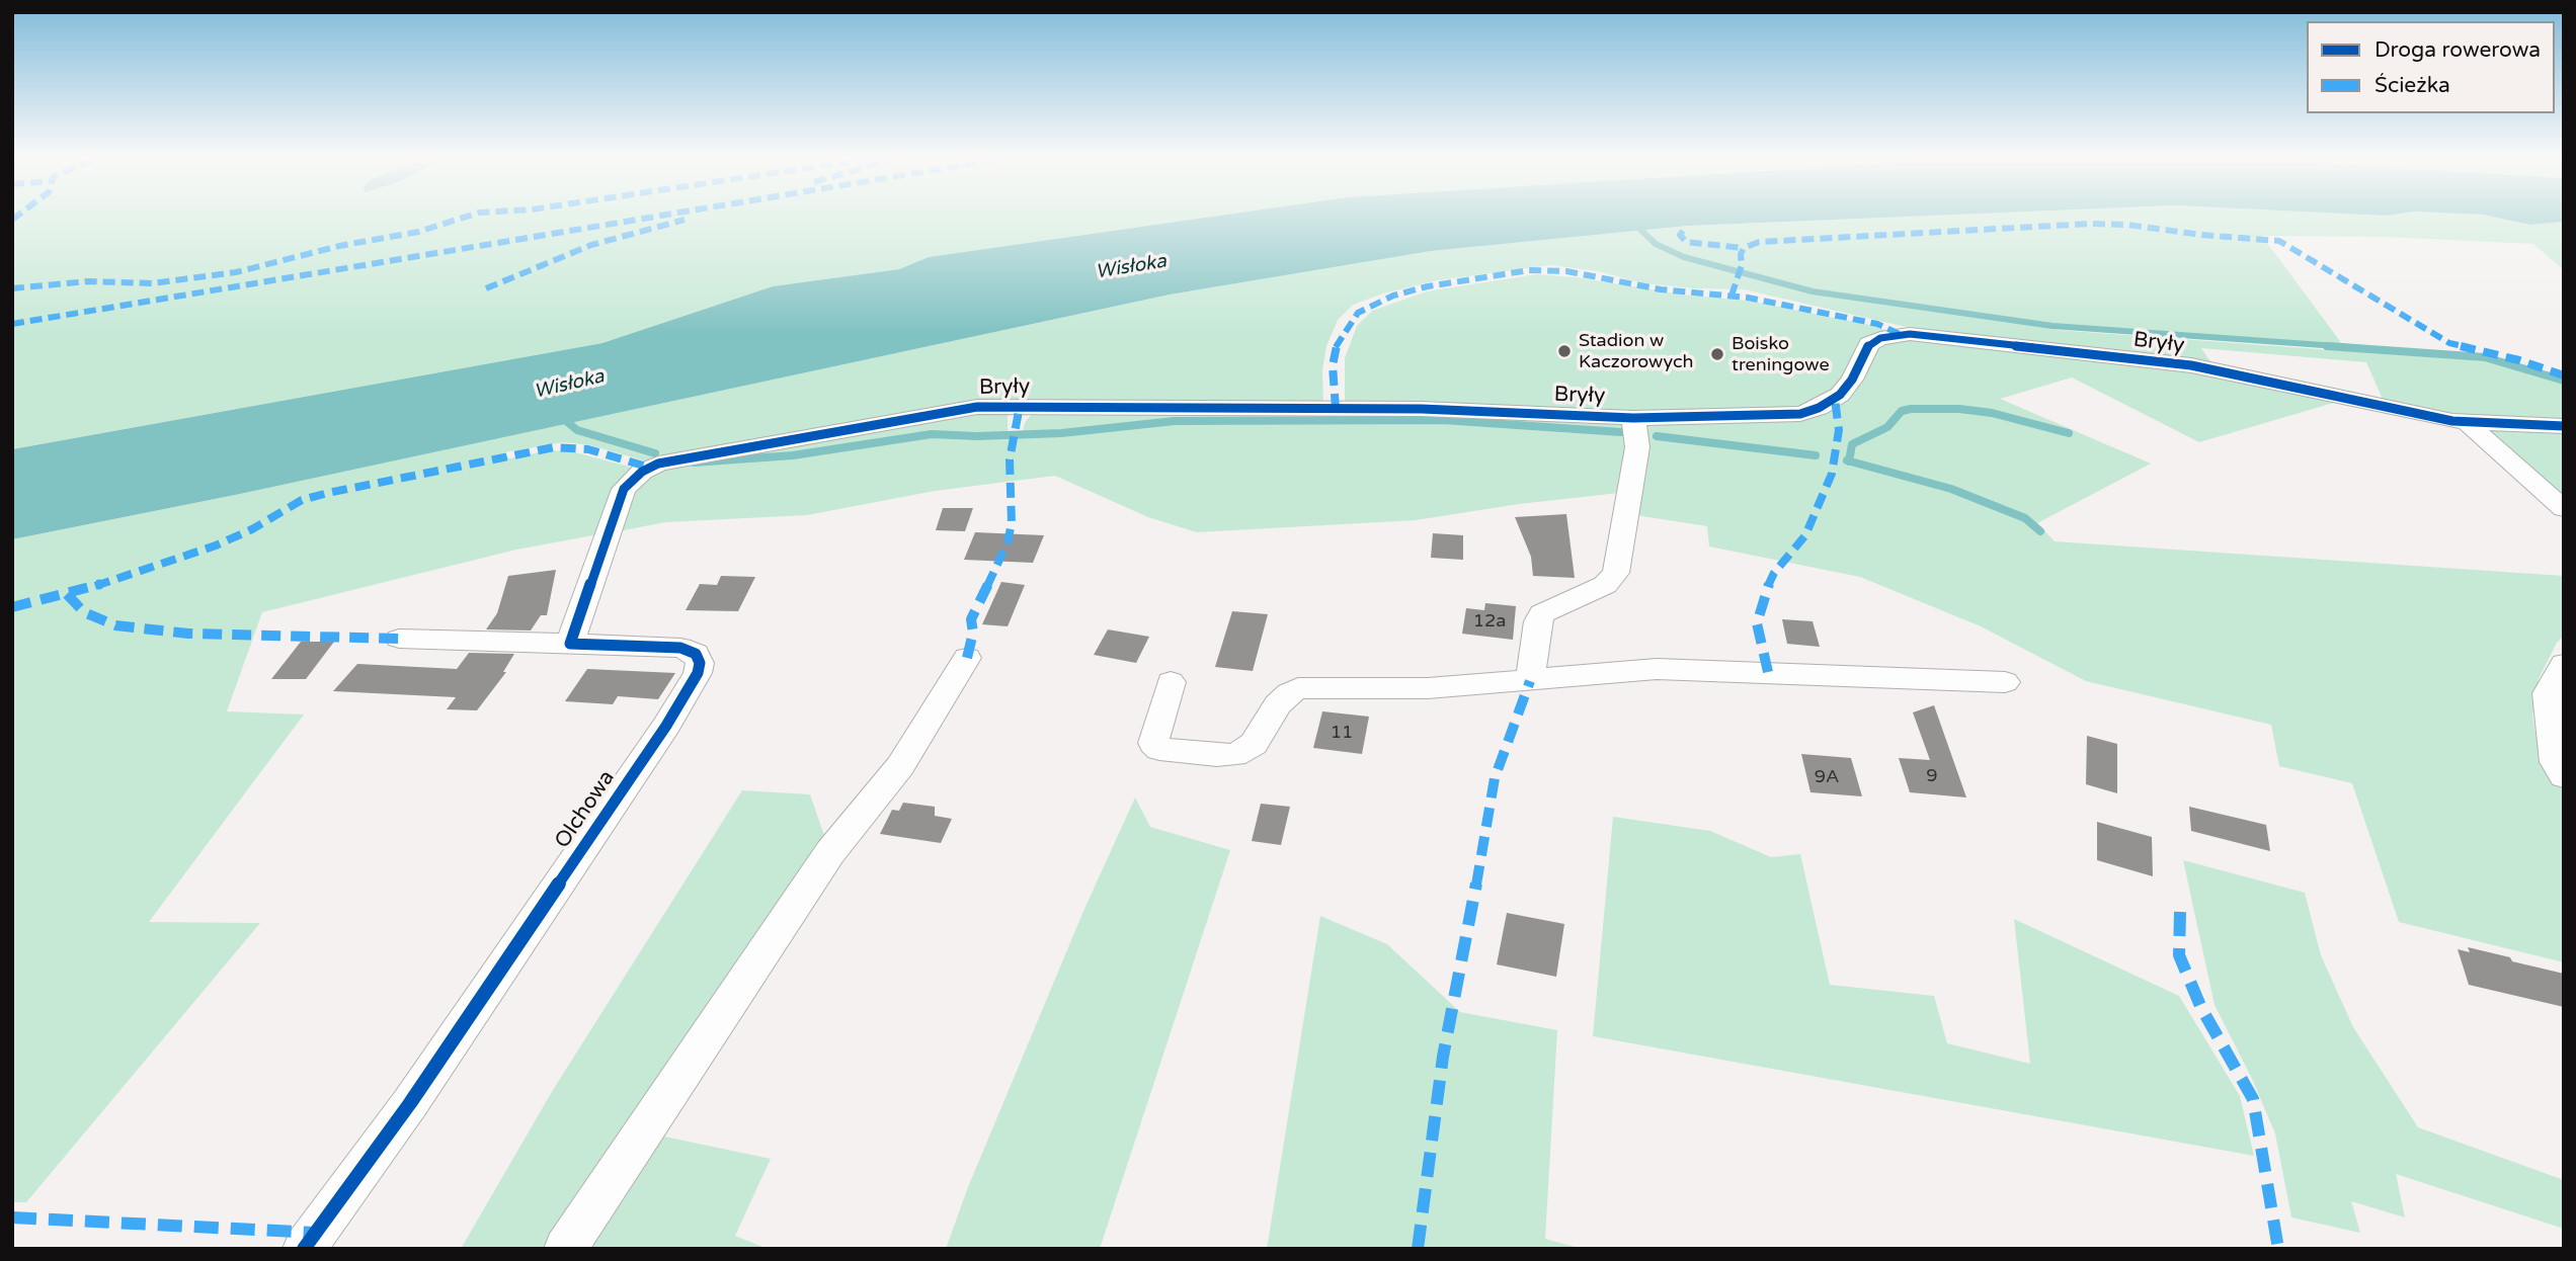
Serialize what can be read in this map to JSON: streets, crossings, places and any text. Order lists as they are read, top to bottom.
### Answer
{
  "streets": {
    "street": ["Bryły", "Olchowa"]
  },
  "crossings": [
    ["Bryły", "Olchowa"]
  ],
  "water": ["Wisłoka"],
  "places": ["Stadion w Kaczorowych", "Boisko treningowe"],
  "house_numbers": [
    "12a",
    "11",
    "9",
    "9A"
  ],
  "legend": ["Droga rowerowa", "Ścieżka"]
}
